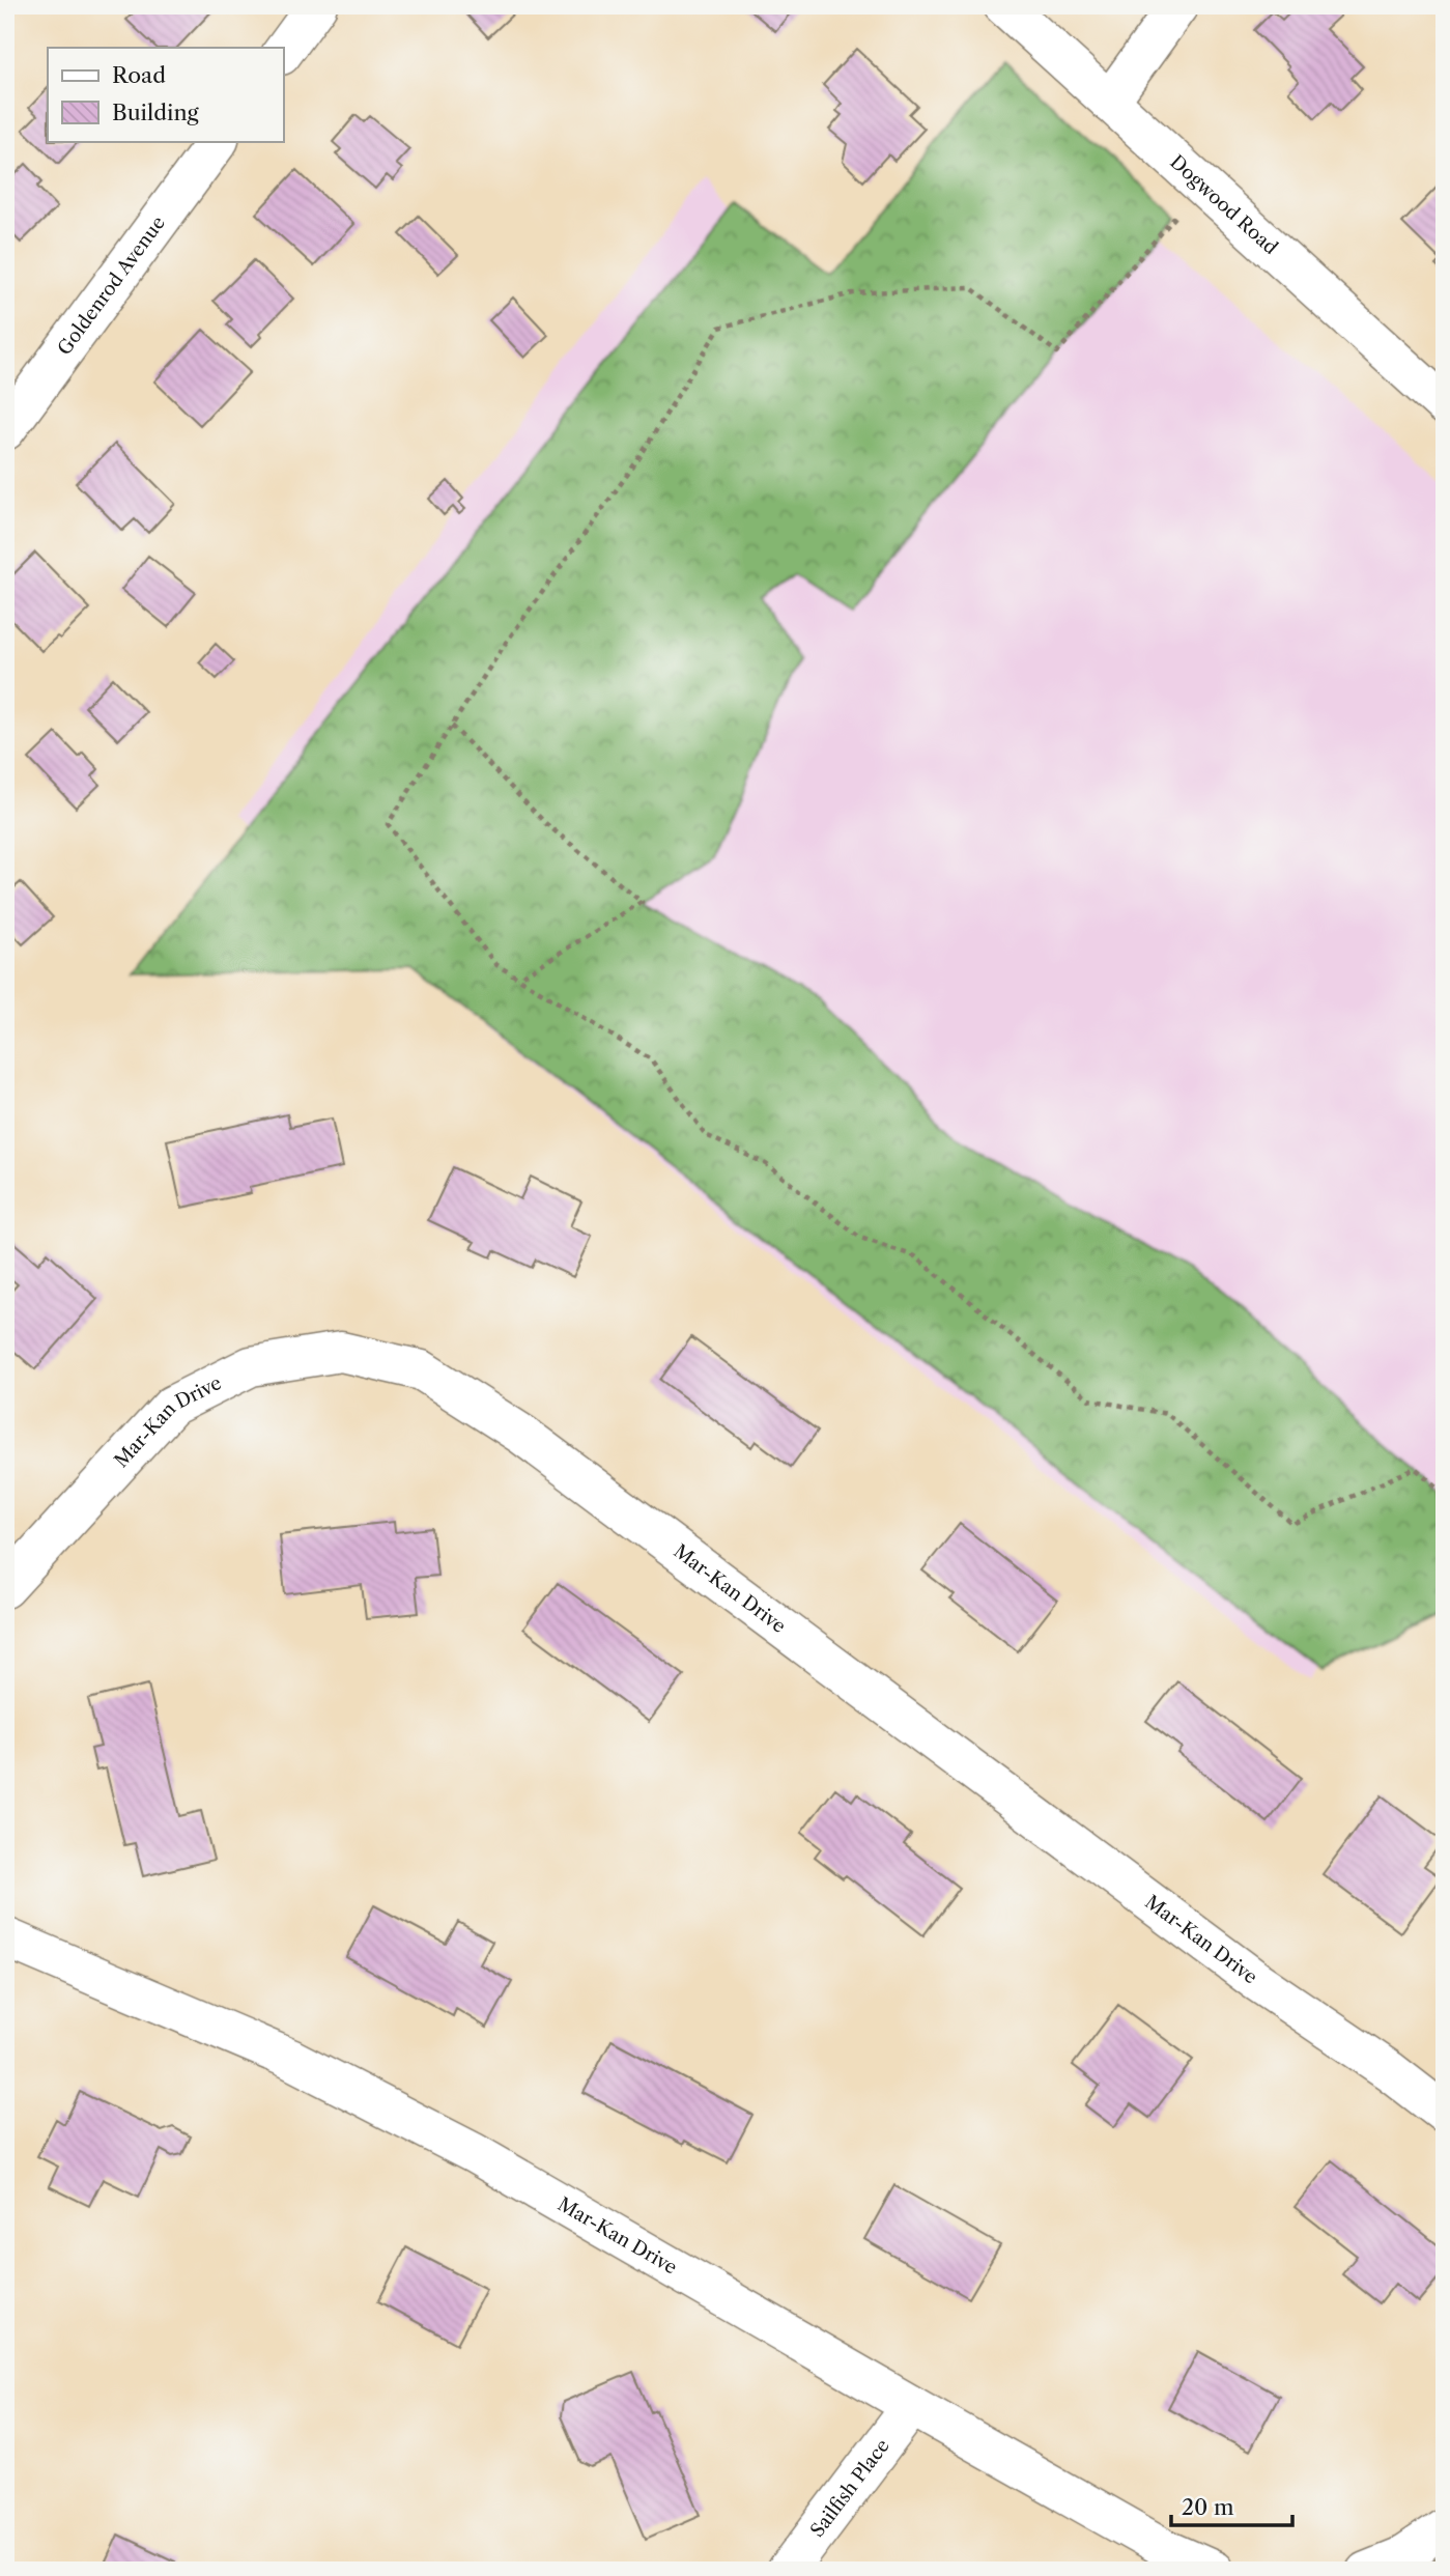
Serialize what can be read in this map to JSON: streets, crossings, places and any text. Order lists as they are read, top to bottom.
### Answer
{
  "streets": {
    "street": [
      "Dogwood Road",
      "Goldenrod Avenue",
      "Mar-Kan Drive",
      "Sailfish Place"
    ]
  },
  "crossings": [
    ["Mar-Kan Drive", "Sailfish Place"]
  ],
  "legend": ["Road", "Building"],
  "scale_bar": "20 m"
}
